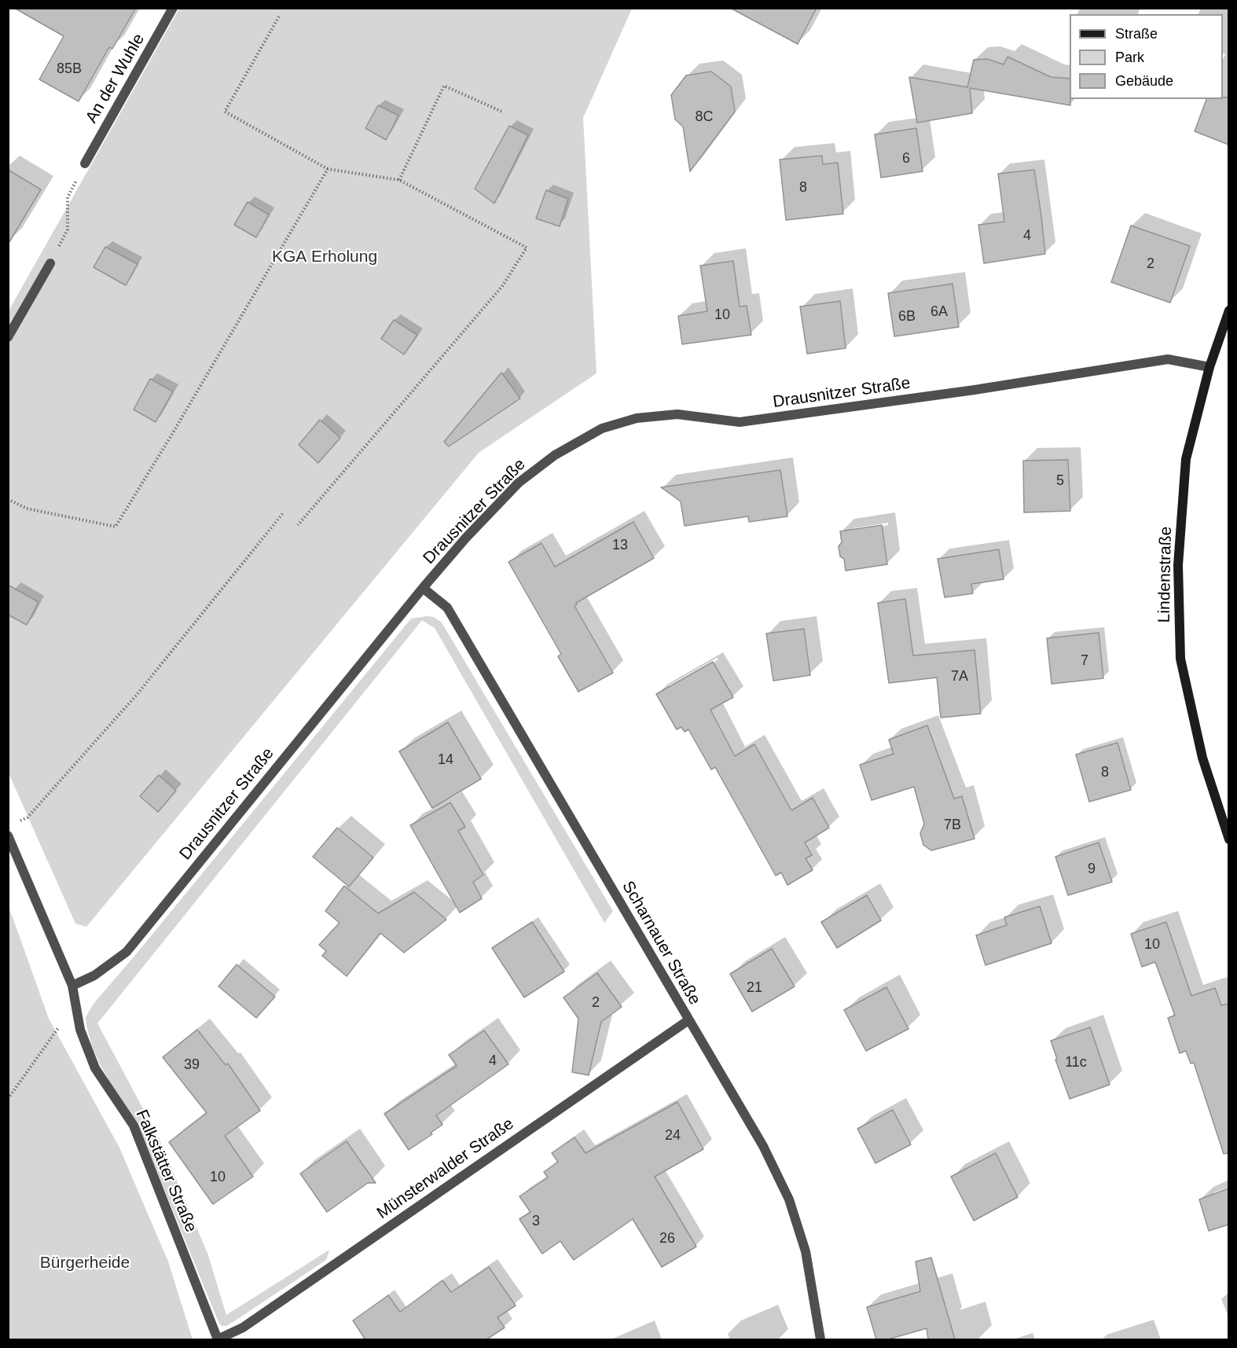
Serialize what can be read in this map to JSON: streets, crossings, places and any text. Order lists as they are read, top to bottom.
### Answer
{
  "streets": {
    "street": [
      "An der Wuhle",
      "Drausnitzer Straße",
      "Lindenstraße",
      "Scharnauer Straße",
      "Münsterwalder Straße",
      "Falkstätter Straße"
    ]
  },
  "crossings": [
    ["Drausnitzer Straße", "Lindenstraße"],
    ["Drausnitzer Straße", "Scharnauer Straße"],
    ["Drausnitzer Straße", "Falkstätter Straße"],
    ["Scharnauer Straße", "Münsterwalder Straße"],
    ["Münsterwalder Straße", "Falkstätter Straße"]
  ],
  "parks": ["KGA Erholung", "Bürgerheide"],
  "house_numbers": [
    "85B",
    "8C",
    "6",
    "8",
    "4",
    "2",
    "6A",
    "10",
    "6B",
    "5",
    "13",
    "7",
    "7A",
    "14",
    "8",
    "7B",
    "9",
    "10",
    "21",
    "2",
    "4",
    "11c",
    "39",
    "24",
    "10",
    "3",
    "26"
  ],
  "legend": ["Straße", "Park", "Gebäude"]
}
